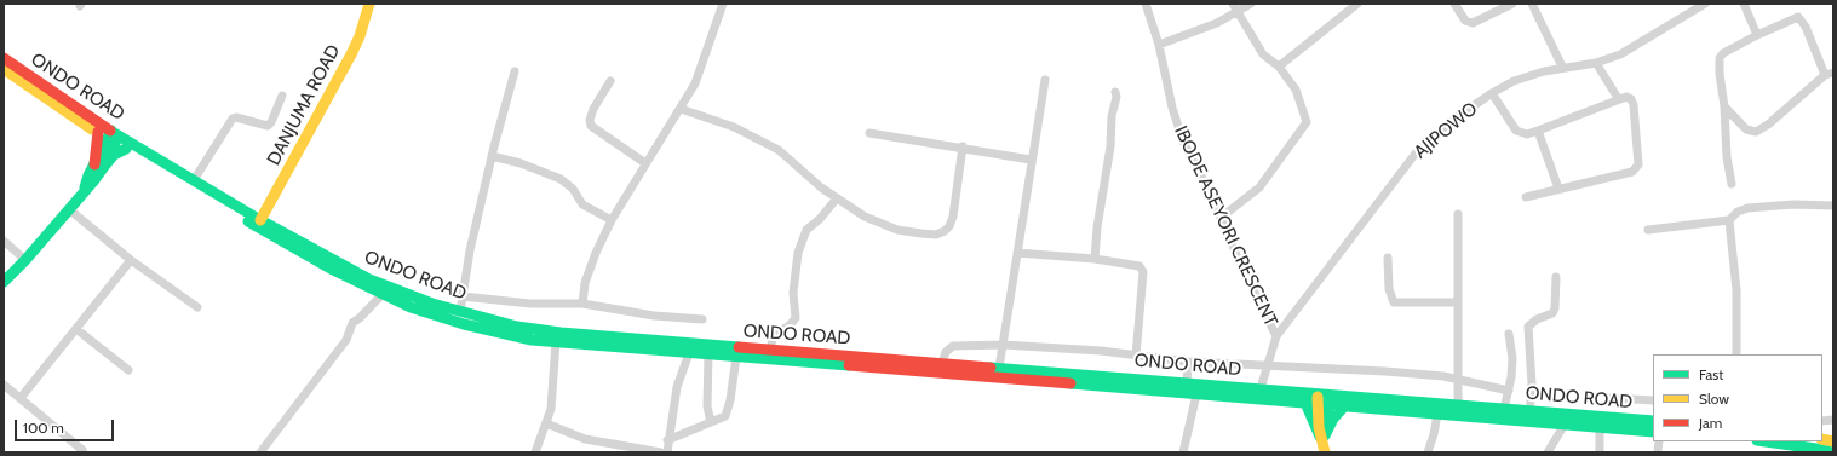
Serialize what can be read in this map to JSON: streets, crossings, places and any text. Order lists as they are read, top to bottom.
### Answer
{
  "streets": {
    "main road": ["ONDO ROAD", "DANJUMA ROAD"],
    "street": ["AJIPOWO", "IBODE ASEYORI CRESCENT"]
  },
  "crossings": [
    ["ONDO ROAD", "DANJUMA ROAD"],
    ["ONDO ROAD", "AJIPOWO"],
    ["AJIPOWO", "IBODE ASEYORI CRESCENT"]
  ],
  "legend": ["Fast", "Slow", "Jam"],
  "scale_bar": "100 m"
}
